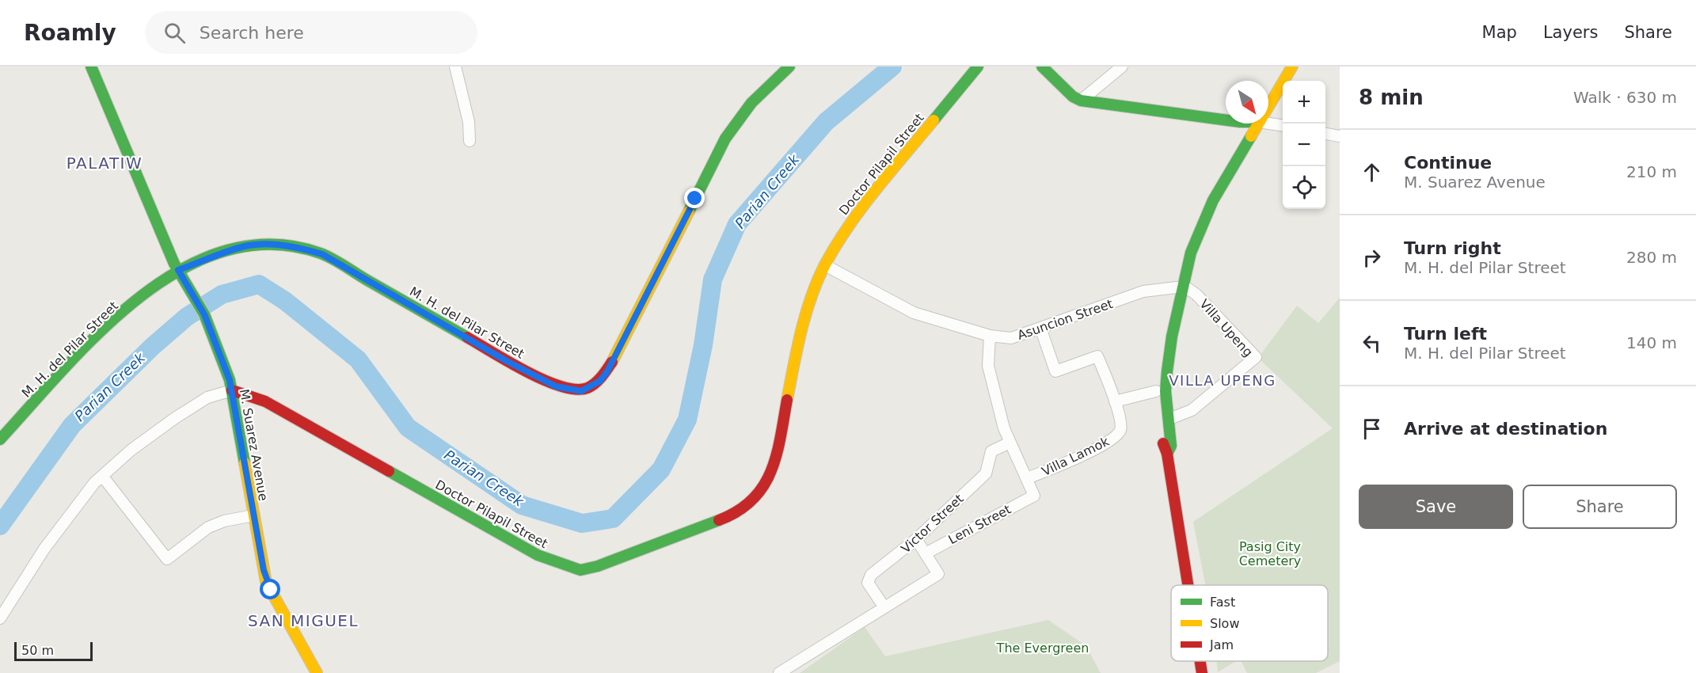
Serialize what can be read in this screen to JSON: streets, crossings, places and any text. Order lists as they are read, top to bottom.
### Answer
{
  "streets": {
    "street": [
      "Doctor Pilapil Street",
      "Asuncion Street",
      "M. H. del Pilar Street",
      "Villa Upeng",
      "M. Suarez Avenue",
      "Villa Lamok",
      "Victor Street",
      "Leni Street"
    ]
  },
  "crossings": [
    ["Doctor Pilapil Street", "Asuncion Street"],
    ["Doctor Pilapil Street", "M. Suarez Avenue"],
    ["Asuncion Street", "Villa Upeng"],
    ["Asuncion Street", "Villa Lamok"],
    ["M. H. del Pilar Street", "M. Suarez Avenue"],
    ["Villa Lamok", "Leni Street"]
  ],
  "districts": ["PALATIW", "VILLA UPENG", "SAN MIGUEL"],
  "water": ["Parian Creek"],
  "parks": ["Pasig City Cemetery", "The Evergreen"],
  "legend": ["Fast", "Slow", "Jam"],
  "scale_bar": "50 m",
  "north": "bottom right",
  "page": {
    "header": "Roamly",
    "search": "Search here",
    "nav": ["Map", "Layers", "Share"],
    "heading": ["8 min", "Walk · 630 m"],
    "map_buttons": ["+", "−"],
    "list": [
      ["Continue", "M. Suarez Avenue", "210 m"],
      ["Turn right", "M. H. del Pilar Street", "280 m"],
      ["Turn left", "M. H. del Pilar Street", "140 m"],
      "Arrive at destination"
    ],
    "buttons": ["Save", "Share"],
    "scale": "50 m"
  }
}
